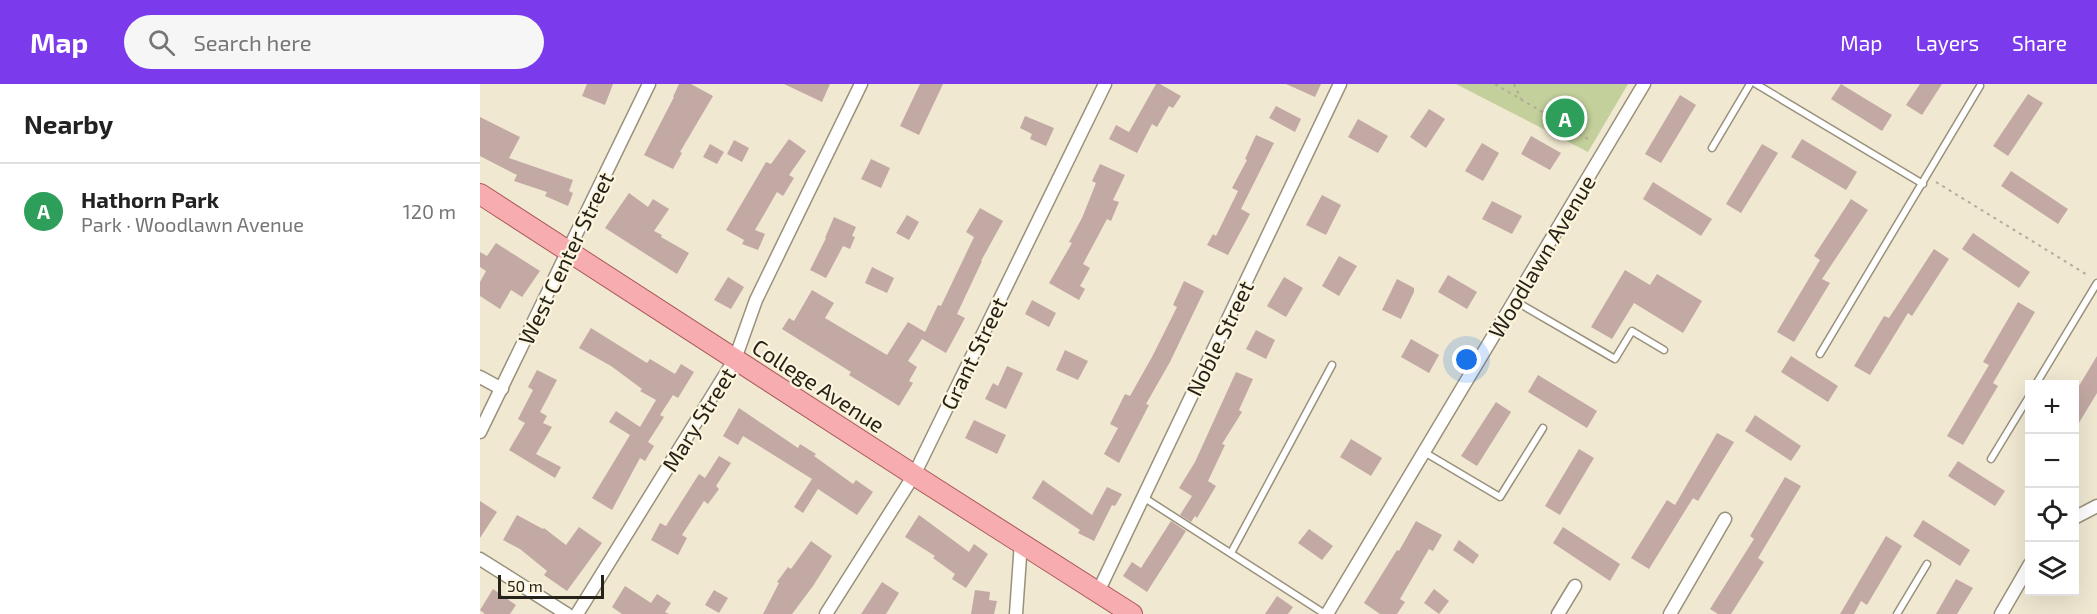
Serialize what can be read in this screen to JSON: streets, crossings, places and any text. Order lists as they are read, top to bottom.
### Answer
{
  "streets": {
    "main road": ["College Avenue"],
    "street": [
      "Woodlawn Avenue",
      "West Center Street",
      "Noble Street",
      "Grant Street",
      "Mary Street"
    ]
  },
  "crossings": [
    ["West Center Street", "College Avenue"],
    ["Noble Street", "College Avenue"],
    ["Grant Street", "College Avenue"],
    ["College Avenue", "Mary Street"]
  ],
  "scale_bar": "50 m",
  "page": {
    "header": "Map",
    "search": "Search here",
    "nav": ["Map", "Layers", "Share"],
    "heading": "Nearby",
    "pins": "A",
    "list": [
      {
        "mark": "A",
        "name": "Hathorn Park",
        "note": "Park · Woodlawn Avenue",
        "value": "120 m"
      }
    ],
    "map_buttons": ["+", "−"],
    "scale": "50 m"
  }
}
